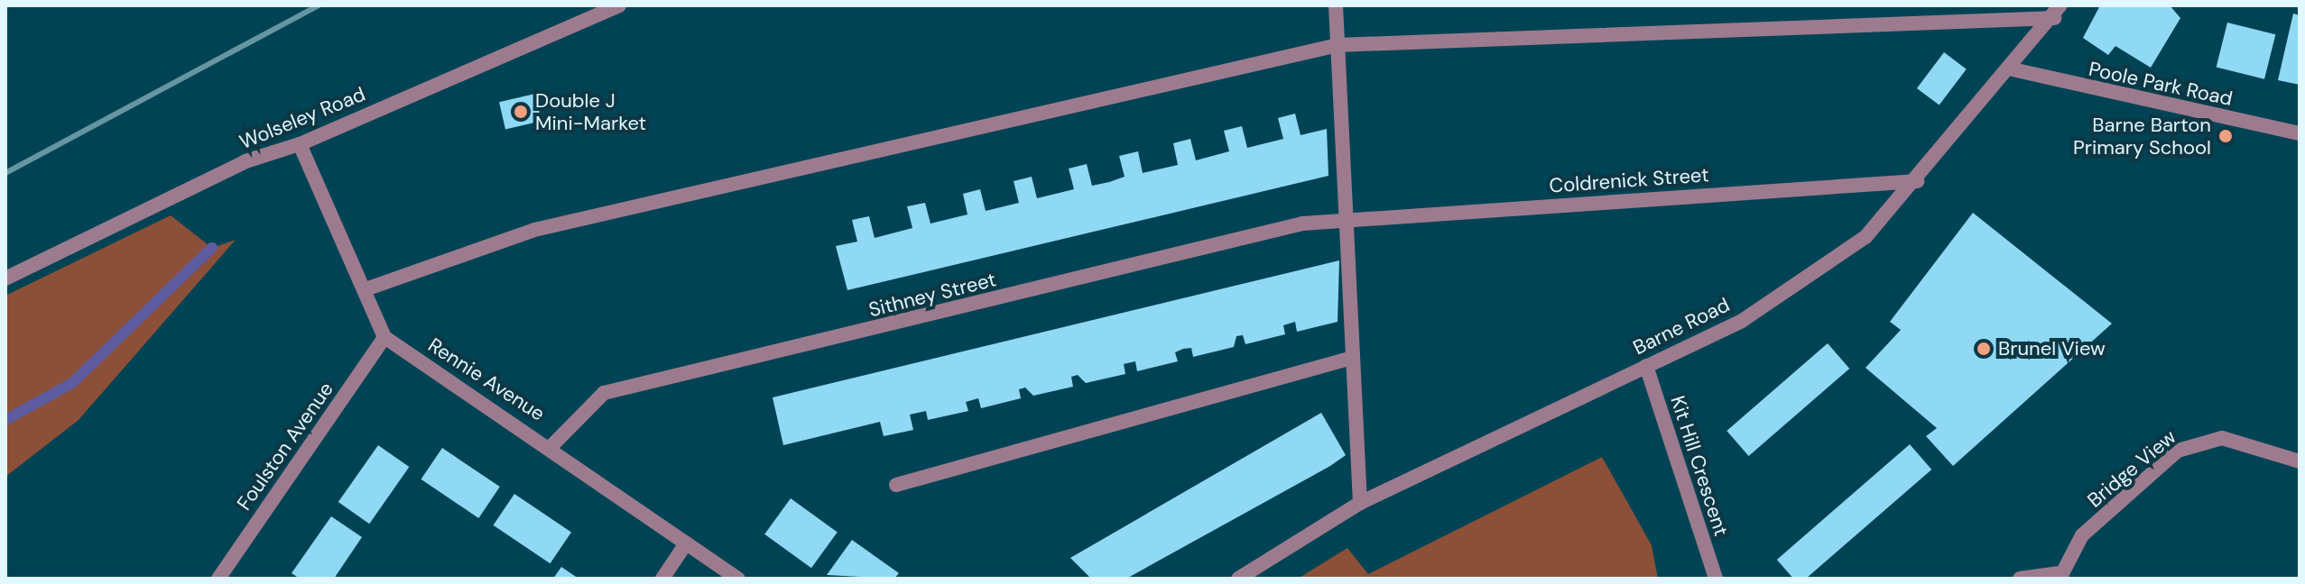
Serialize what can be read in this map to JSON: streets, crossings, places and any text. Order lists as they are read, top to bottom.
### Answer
{
  "streets": {
    "street": [
      "Poole Park Road",
      "Wolseley Road",
      "Coldrenick Street",
      "Sithney Street",
      "Barne Road",
      "Rennie Avenue",
      "Foulston Avenue",
      "Kit Hill Crescent",
      "Bridge View"
    ]
  },
  "crossings": [
    ["Poole Park Road", "Barne Road"],
    ["Coldrenick Street", "Sithney Street"],
    ["Coldrenick Street", "Barne Road"],
    ["Sithney Street", "Rennie Avenue"],
    ["Barne Road", "Kit Hill Crescent"],
    ["Rennie Avenue", "Foulston Avenue"]
  ],
  "places": ["Double J Mini-Market", "Barne Barton Primary School", "Brunel View"]
}
